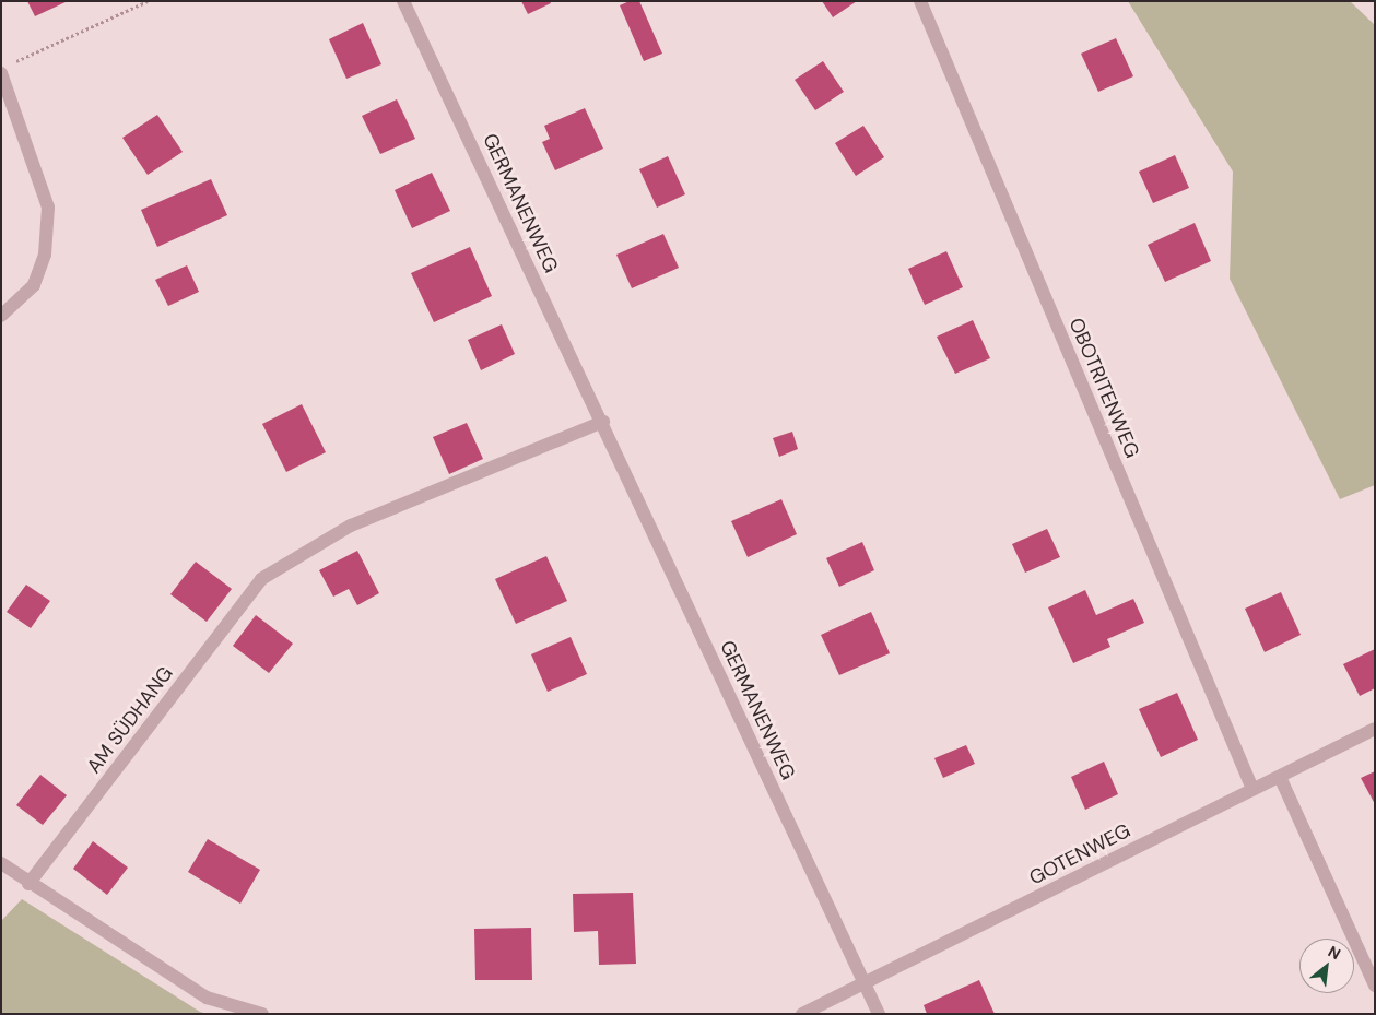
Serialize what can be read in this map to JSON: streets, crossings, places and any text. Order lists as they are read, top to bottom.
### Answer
{
  "streets": {
    "street": [
      "GERMANENWEG",
      "OBOTRITENWEG",
      "AM SÜDHANG",
      "GOTENWEG"
    ]
  },
  "crossings": [
    ["GERMANENWEG", "AM SÜDHANG"],
    ["GERMANENWEG", "GOTENWEG"],
    ["OBOTRITENWEG", "GOTENWEG"]
  ],
  "north": "top right"
}
